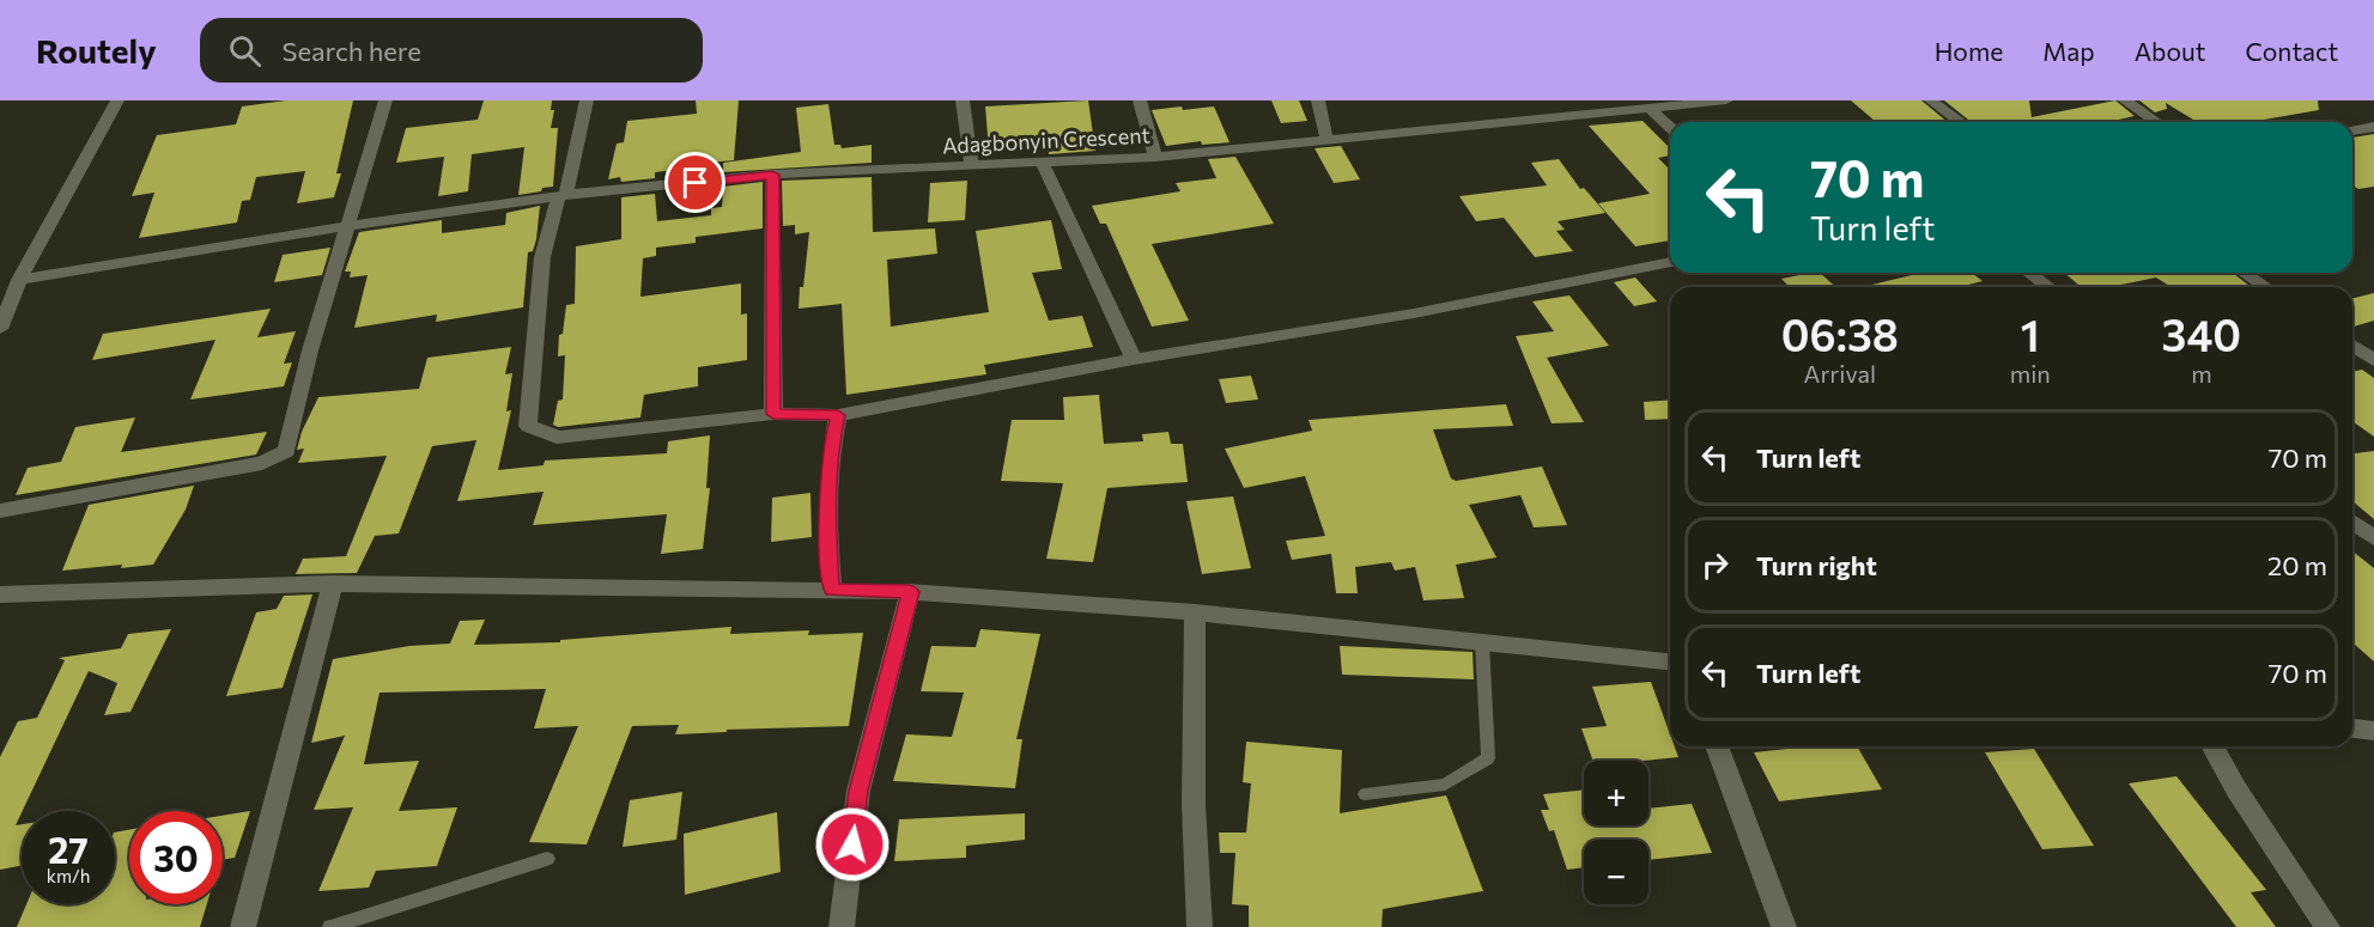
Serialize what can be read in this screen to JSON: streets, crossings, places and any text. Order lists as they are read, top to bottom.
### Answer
{
  "streets": {
    "street": ["Adagbonyin Crescent"]
  },
  "page": {
    "header": "Routely",
    "search": "Search here",
    "nav": [
      "Home",
      "Map",
      "About",
      "Contact"
    ],
    "turn": ["70 m", "Turn left"],
    "eta": [
      "06:38",
      "Arrival",
      "1",
      "min",
      "340",
      "m"
    ],
    "list": [
      {
        "name": "Turn left",
        "value": "70 m"
      },
      {
        "name": "Turn right",
        "value": "20 m"
      },
      {
        "name": "Turn left",
        "value": "70 m"
      }
    ],
    "map_buttons": ["+", "−"],
    "speed": "27 km/h",
    "limit": "30"
  }
}
